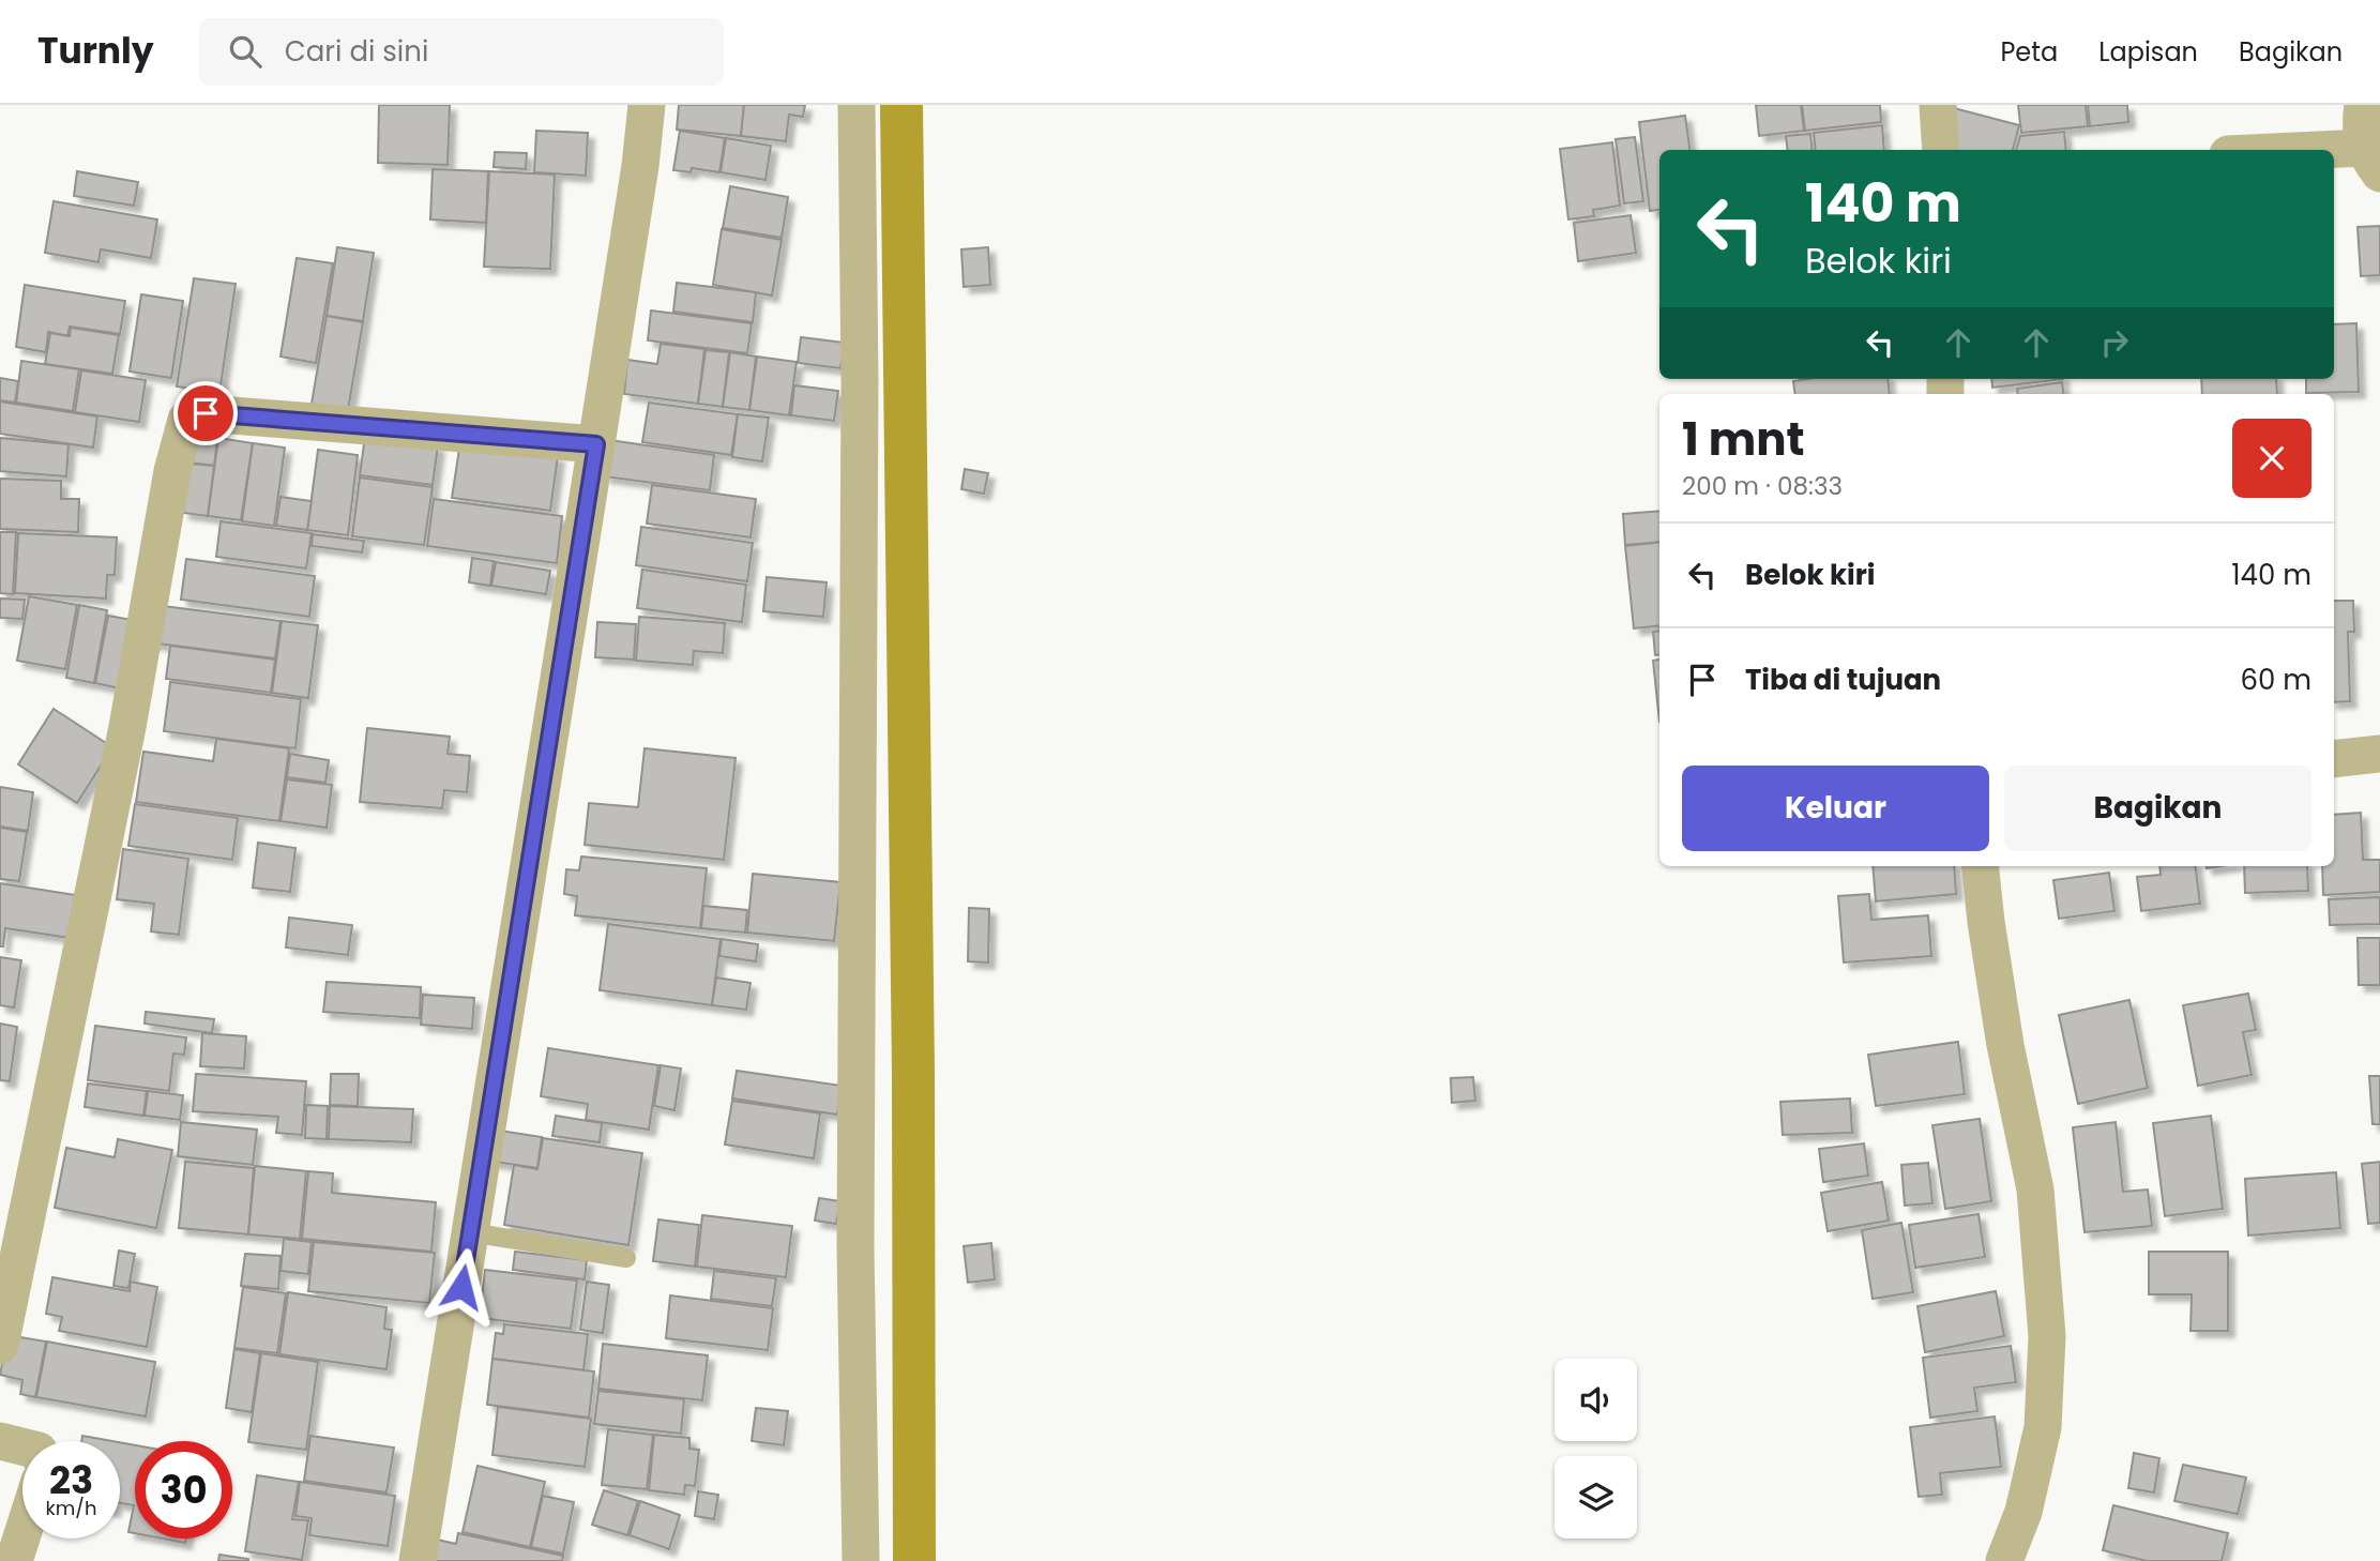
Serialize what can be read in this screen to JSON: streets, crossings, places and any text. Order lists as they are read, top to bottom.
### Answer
{
  "page": {
    "header": "Turnly",
    "search": "Cari di sini",
    "nav": ["Peta", "Lapisan", "Bagikan"],
    "turn": ["140 m", "Belok kiri"],
    "heading": ["1 mnt", "200 m · 08:33"],
    "list": [
      {
        "name": "Belok kiri",
        "value": "140 m"
      },
      {
        "name": "Tiba di tujuan",
        "value": "60 m"
      }
    ],
    "buttons": ["Keluar", "Bagikan"],
    "speed": "23 km/h",
    "limit": "30"
  }
}
